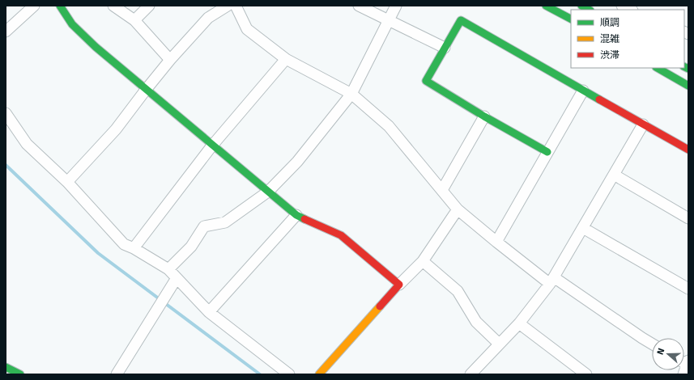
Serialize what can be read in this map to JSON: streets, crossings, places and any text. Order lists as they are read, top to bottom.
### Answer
{
  "legend": ["順調", "混雑", "渋滞"],
  "north": "left"
}
